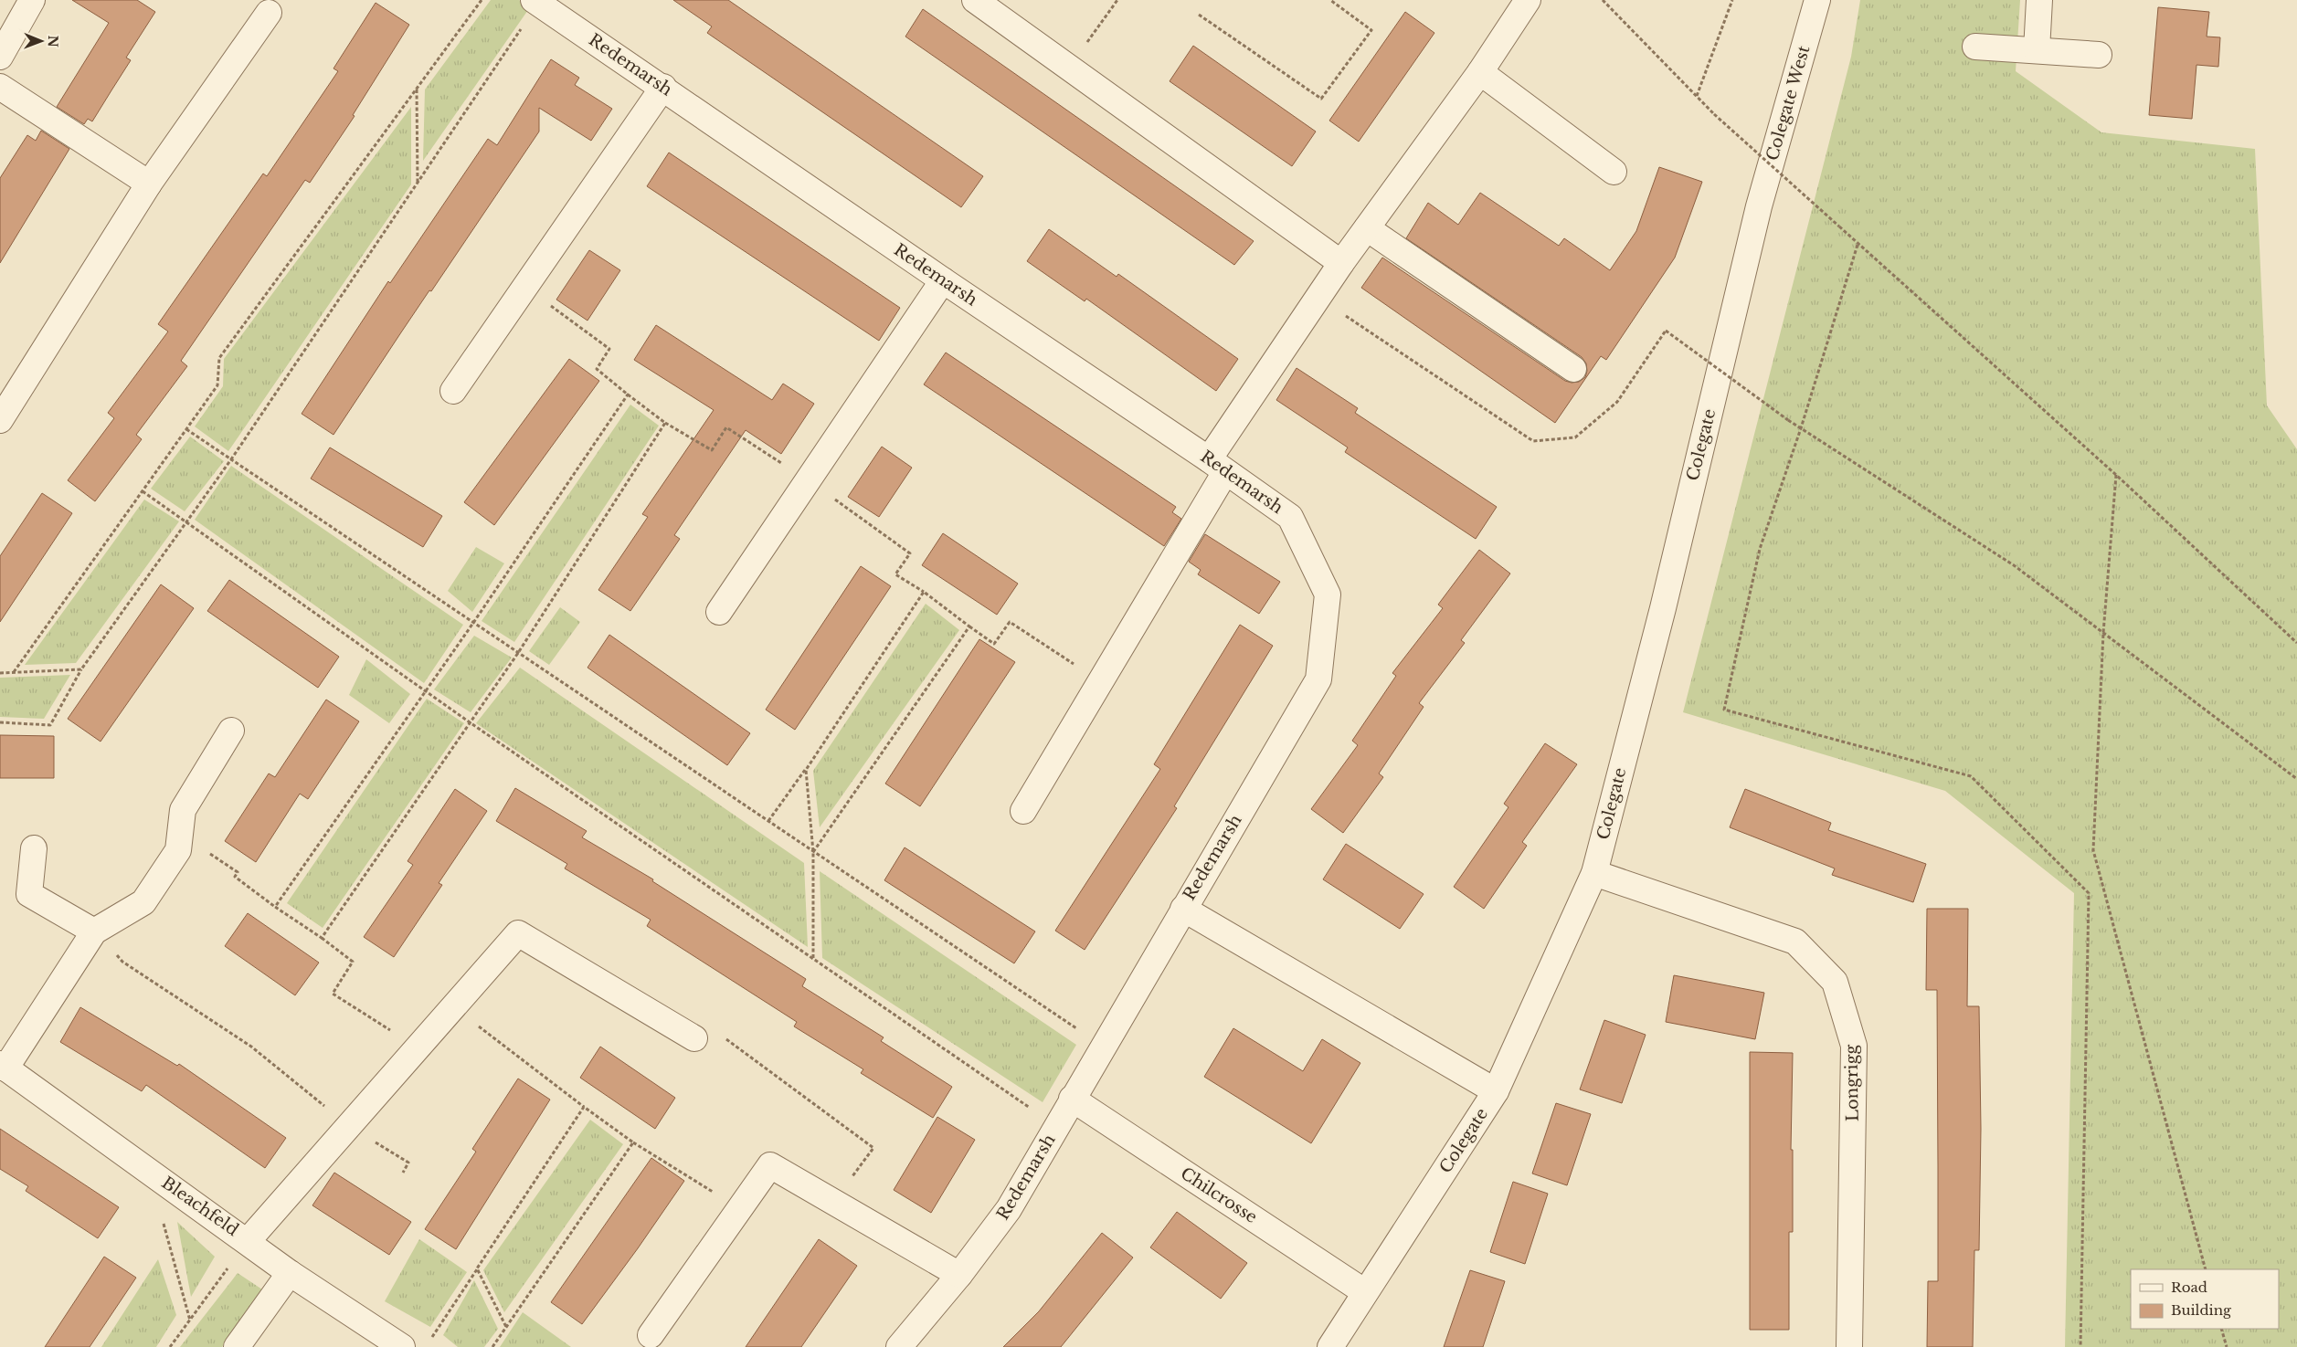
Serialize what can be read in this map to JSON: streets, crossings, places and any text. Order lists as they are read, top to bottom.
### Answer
{
  "streets": {
    "street": [
      "Redemarsh",
      "Colegate West",
      "Colegate",
      "Longrigg",
      "Chilcrosse",
      "Bleachfeld"
    ]
  },
  "crossings": [
    ["Redemarsh", "Chilcrosse"],
    ["Colegate West", "Colegate"],
    ["Colegate", "Longrigg"],
    ["Colegate", "Chilcrosse"]
  ],
  "legend": ["Road", "Building"],
  "north": "right"
}
